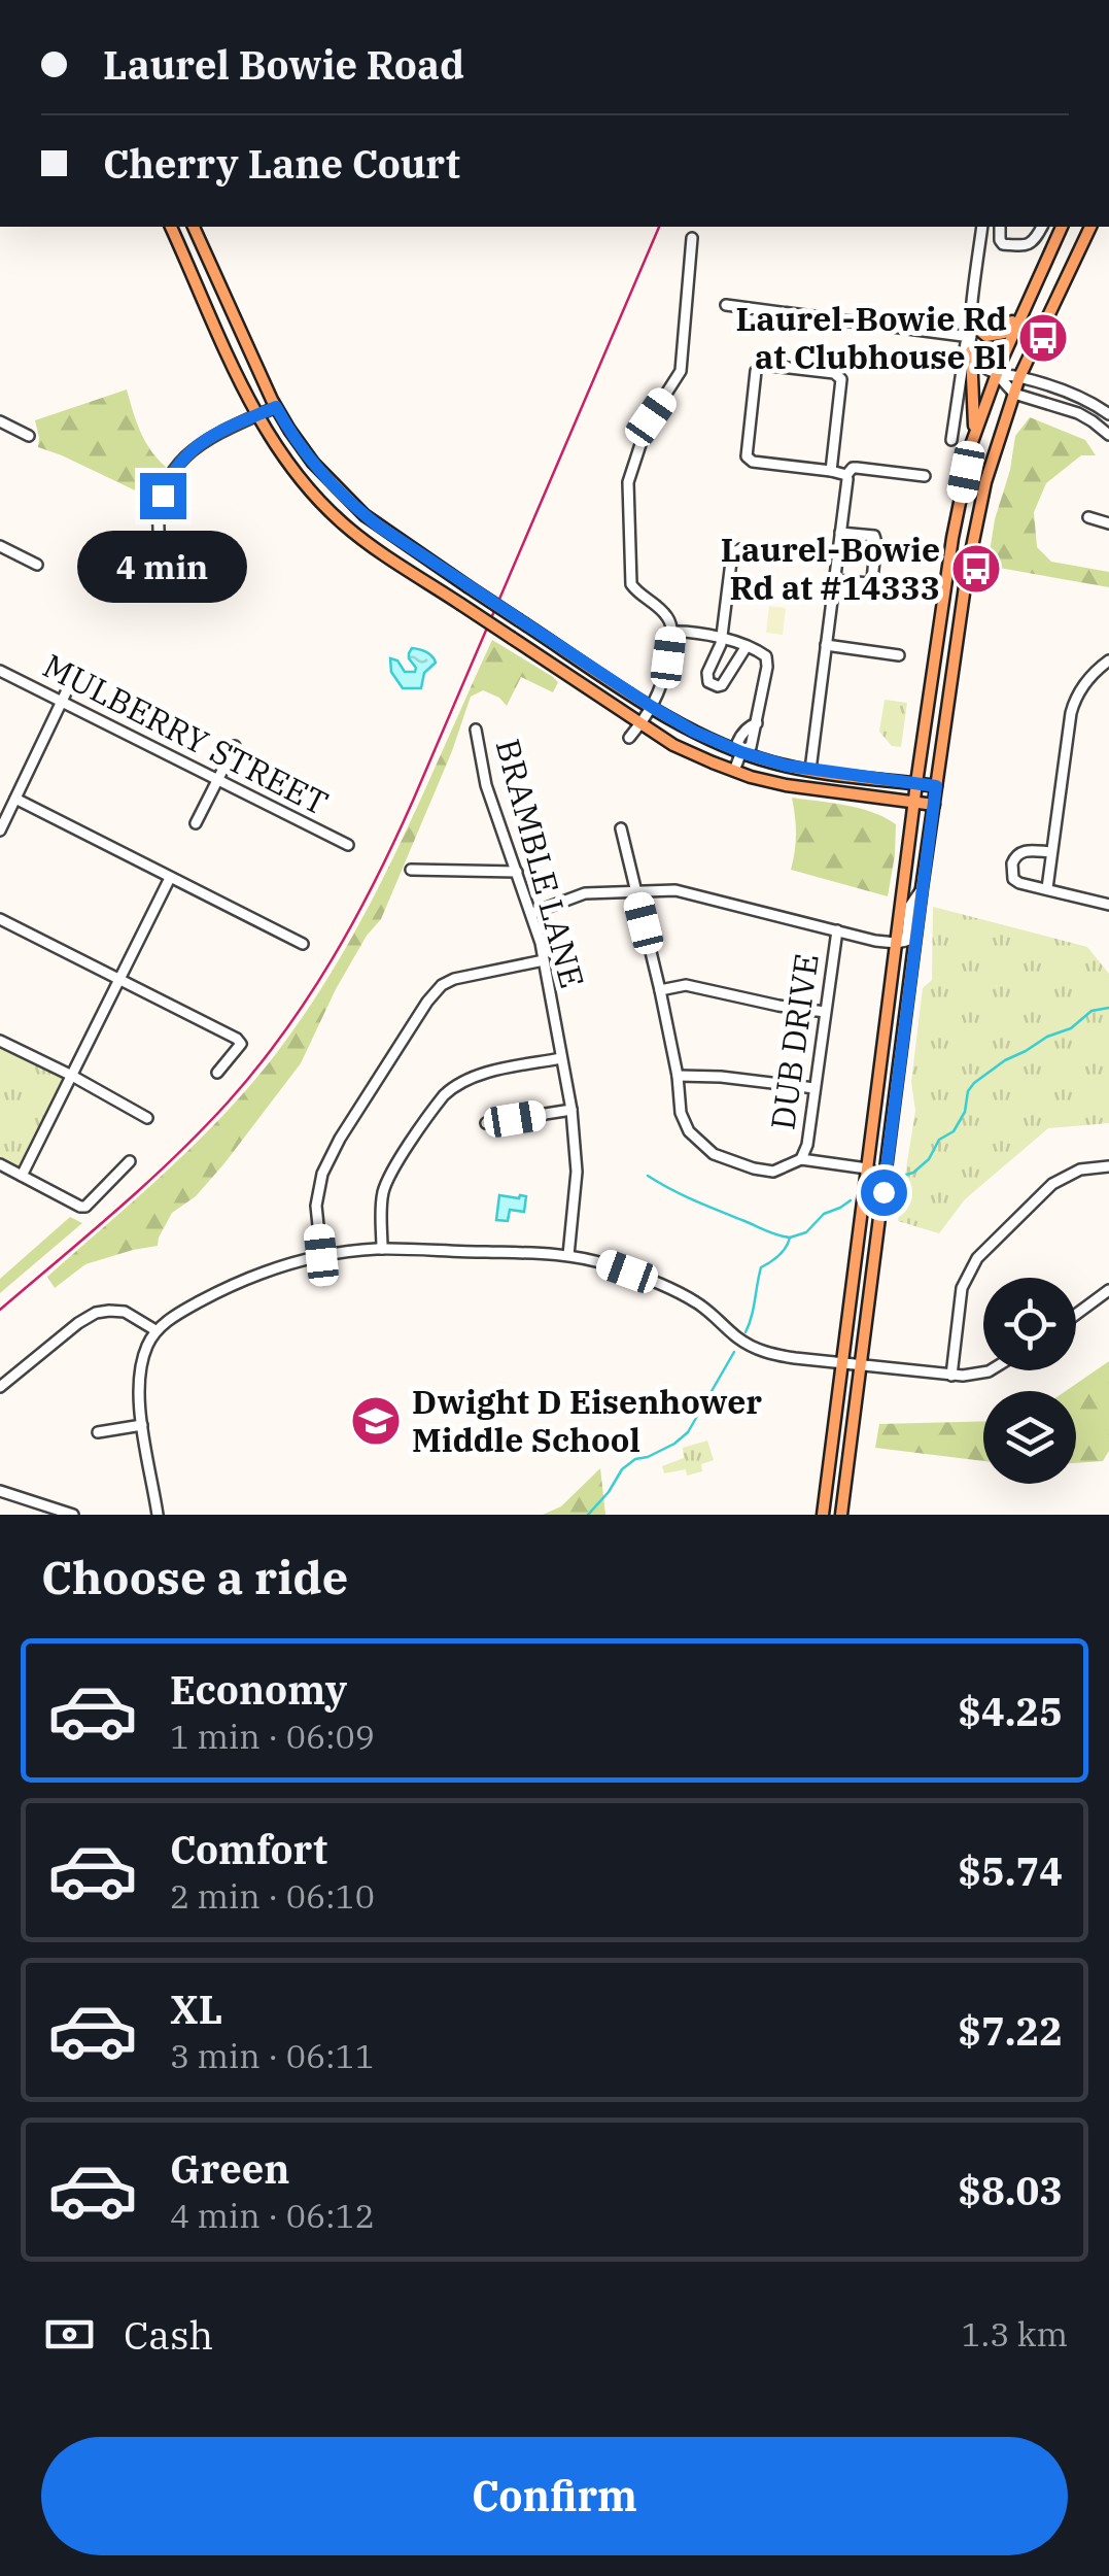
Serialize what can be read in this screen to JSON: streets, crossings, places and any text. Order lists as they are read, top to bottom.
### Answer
{
  "streets": {
    "street": ["MULBERRY STREET", "BRAMBLE LANE", "DUB DRIVE"]
  },
  "places": {
    "bus stop": ["Laurel-Bowie Rd at Clubhouse Bl", "Laurel-Bowie Rd at #14333"],
    "school or university": ["Dwight D Eisenhower Middle School"]
  },
  "page": {
    "banner": ["Laurel Bowie Road", "Cherry Lane Court"],
    "bubble": "4 min",
    "heading": "Choose a ride",
    "list": [
      {
        "name": "Economy",
        "note": "1 min · 06:09",
        "value": "$4.25"
      },
      {
        "name": "Comfort",
        "note": "2 min · 06:10",
        "value": "$5.74"
      },
      {
        "name": "XL",
        "note": "3 min · 06:11",
        "value": "$7.22"
      },
      {
        "name": "Green",
        "note": "4 min · 06:12",
        "value": "$8.03"
      }
    ],
    "pay": ["Cash", "1.3 km"],
    "buttons": "Confirm"
  }
}
